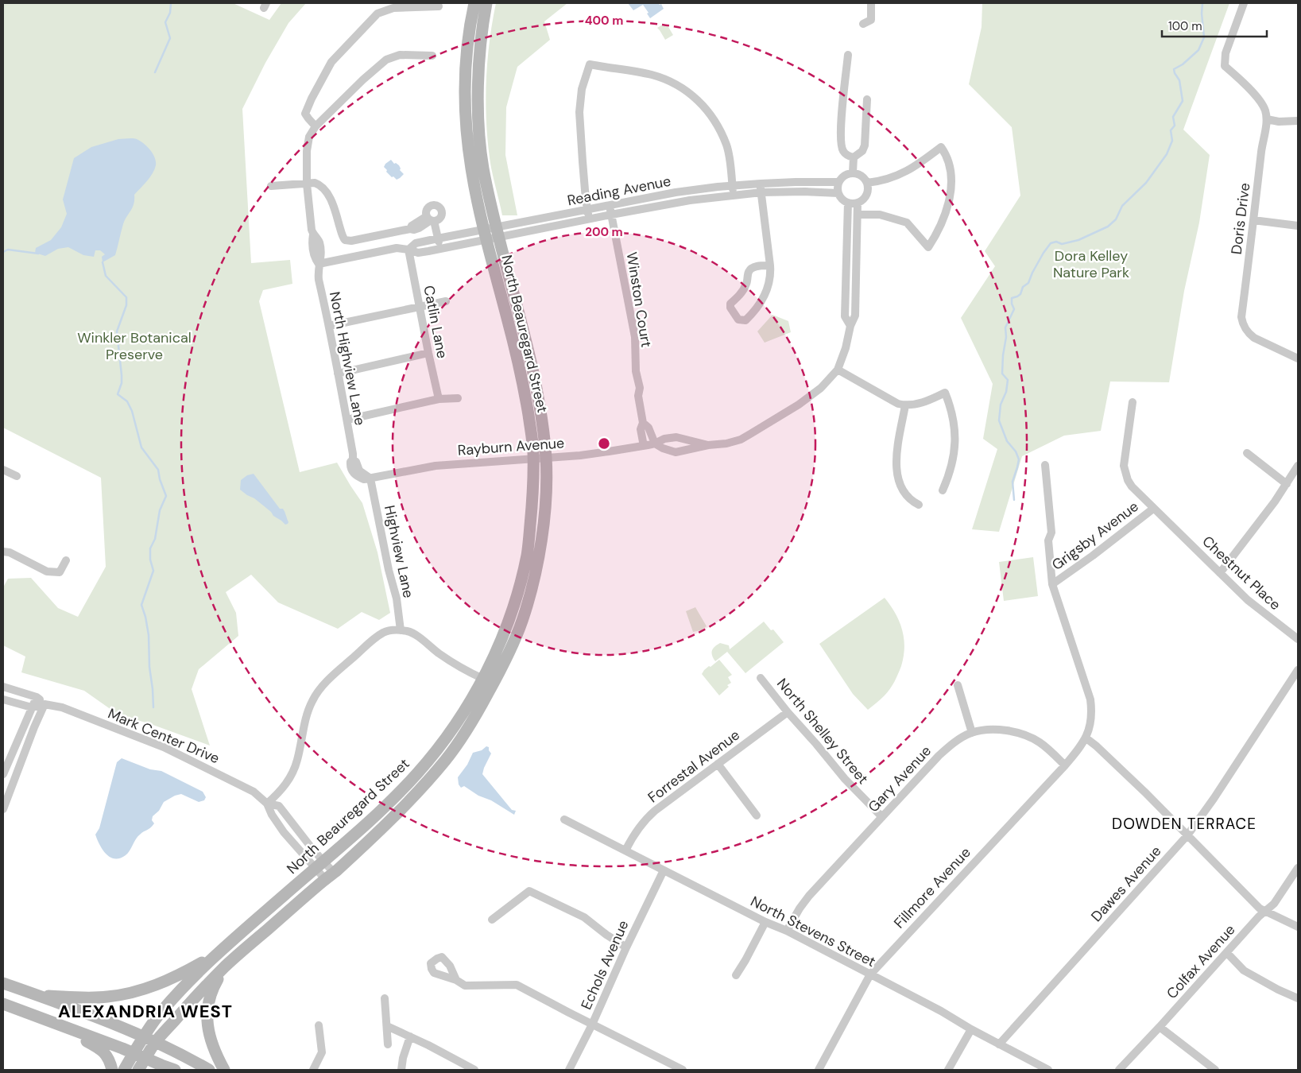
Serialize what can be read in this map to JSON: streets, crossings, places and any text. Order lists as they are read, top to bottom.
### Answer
{
  "streets": {
    "main road": ["North Beauregard Street"],
    "street": [
      "Reading Avenue",
      "Doris Drive",
      "Winston Court",
      "Catlin Lane",
      "North Highview Lane",
      "Rayburn Avenue",
      "Grigsby Avenue",
      "Highview Lane",
      "Chestnut Place",
      "North Shelley Street",
      "Mark Center Drive",
      "Forrestal Avenue",
      "Gary Avenue",
      "Dawes Avenue",
      "Fillmore Avenue",
      "North Stevens Street",
      "Colfax Avenue",
      "Echols Avenue"
    ]
  },
  "crossings": [
    ["Reading Avenue", "Winston Court"],
    ["Reading Avenue", "Catlin Lane"],
    ["Reading Avenue", "North Beauregard Street"],
    ["Reading Avenue", "North Highview Lane"],
    ["Reading Avenue", "Rayburn Avenue"],
    ["Winston Court", "Rayburn Avenue"],
    ["North Beauregard Street", "Rayburn Avenue"],
    ["North Beauregard Street", "Mark Center Drive"],
    ["North Highview Lane", "Rayburn Avenue"],
    ["North Highview Lane", "Highview Lane"],
    ["Rayburn Avenue", "Highview Lane"],
    ["Grigsby Avenue", "Chestnut Place"],
    ["North Shelley Street", "Forrestal Avenue"],
    ["North Shelley Street", "Gary Avenue"],
    ["Forrestal Avenue", "North Stevens Street"],
    ["Gary Avenue", "Fillmore Avenue"],
    ["Gary Avenue", "North Stevens Street"],
    ["Dawes Avenue", "North Stevens Street"],
    ["Fillmore Avenue", "North Stevens Street"],
    ["North Stevens Street", "Echols Avenue"]
  ],
  "districts": ["DOWDEN TERRACE", "ALEXANDRIA WEST"],
  "parks": ["Dora Kelley Nature Park", "Winkler Botanical Preserve"],
  "scale_bar": "100 m",
  "rings": ["400 m", "200 m"]
}
